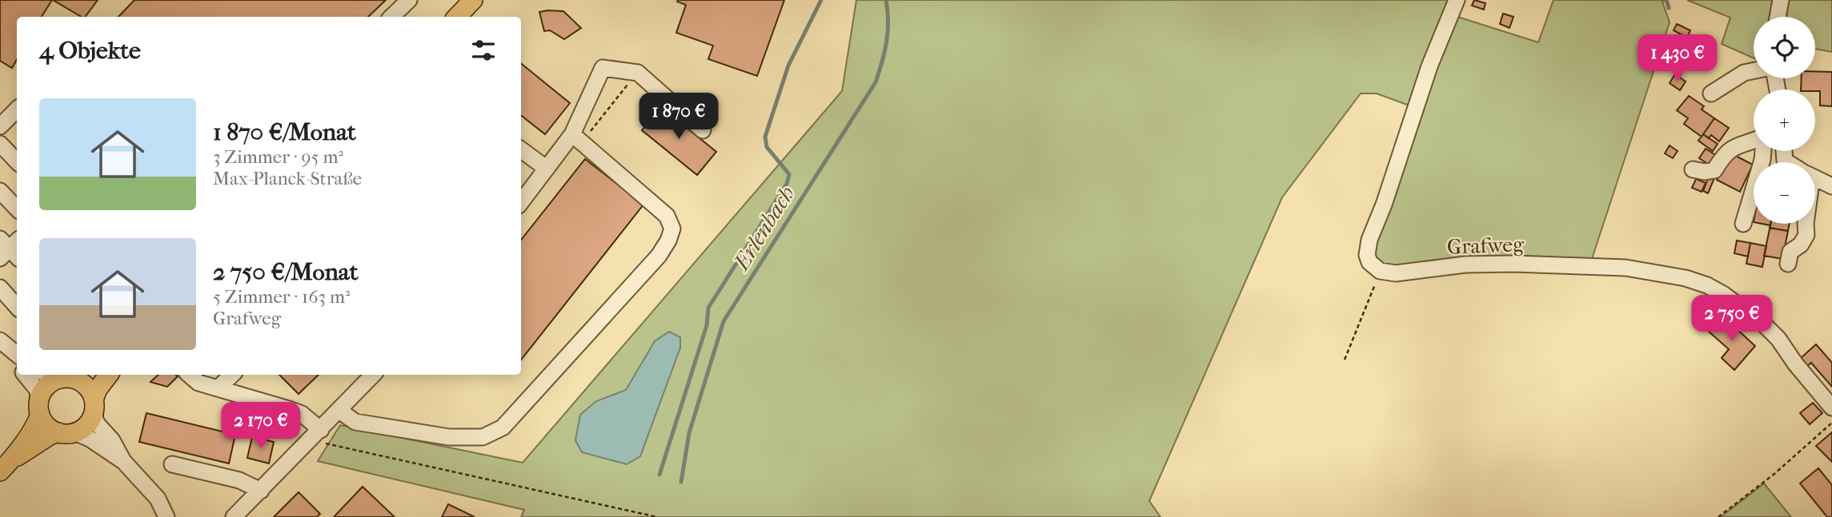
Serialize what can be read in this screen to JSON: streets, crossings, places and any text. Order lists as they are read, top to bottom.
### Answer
{
  "streets": {
    "street": ["Grafweg"]
  },
  "water": ["Erlenbach"],
  "page": {
    "map_buttons": ["+", "−"],
    "heading": "4 Objekte",
    "price": [
      "1 430 €",
      "1 870 €",
      "2 750 €",
      "2 170 €"
    ],
    "list": [
      {
        "name": "1 870 €/Monat",
        "note": "3 Zimmer · 95 m² · Max-Planck-Straße"
      },
      {
        "name": "2 750 €/Monat",
        "note": "5 Zimmer · 163 m² · Grafweg"
      }
    ]
  }
}
